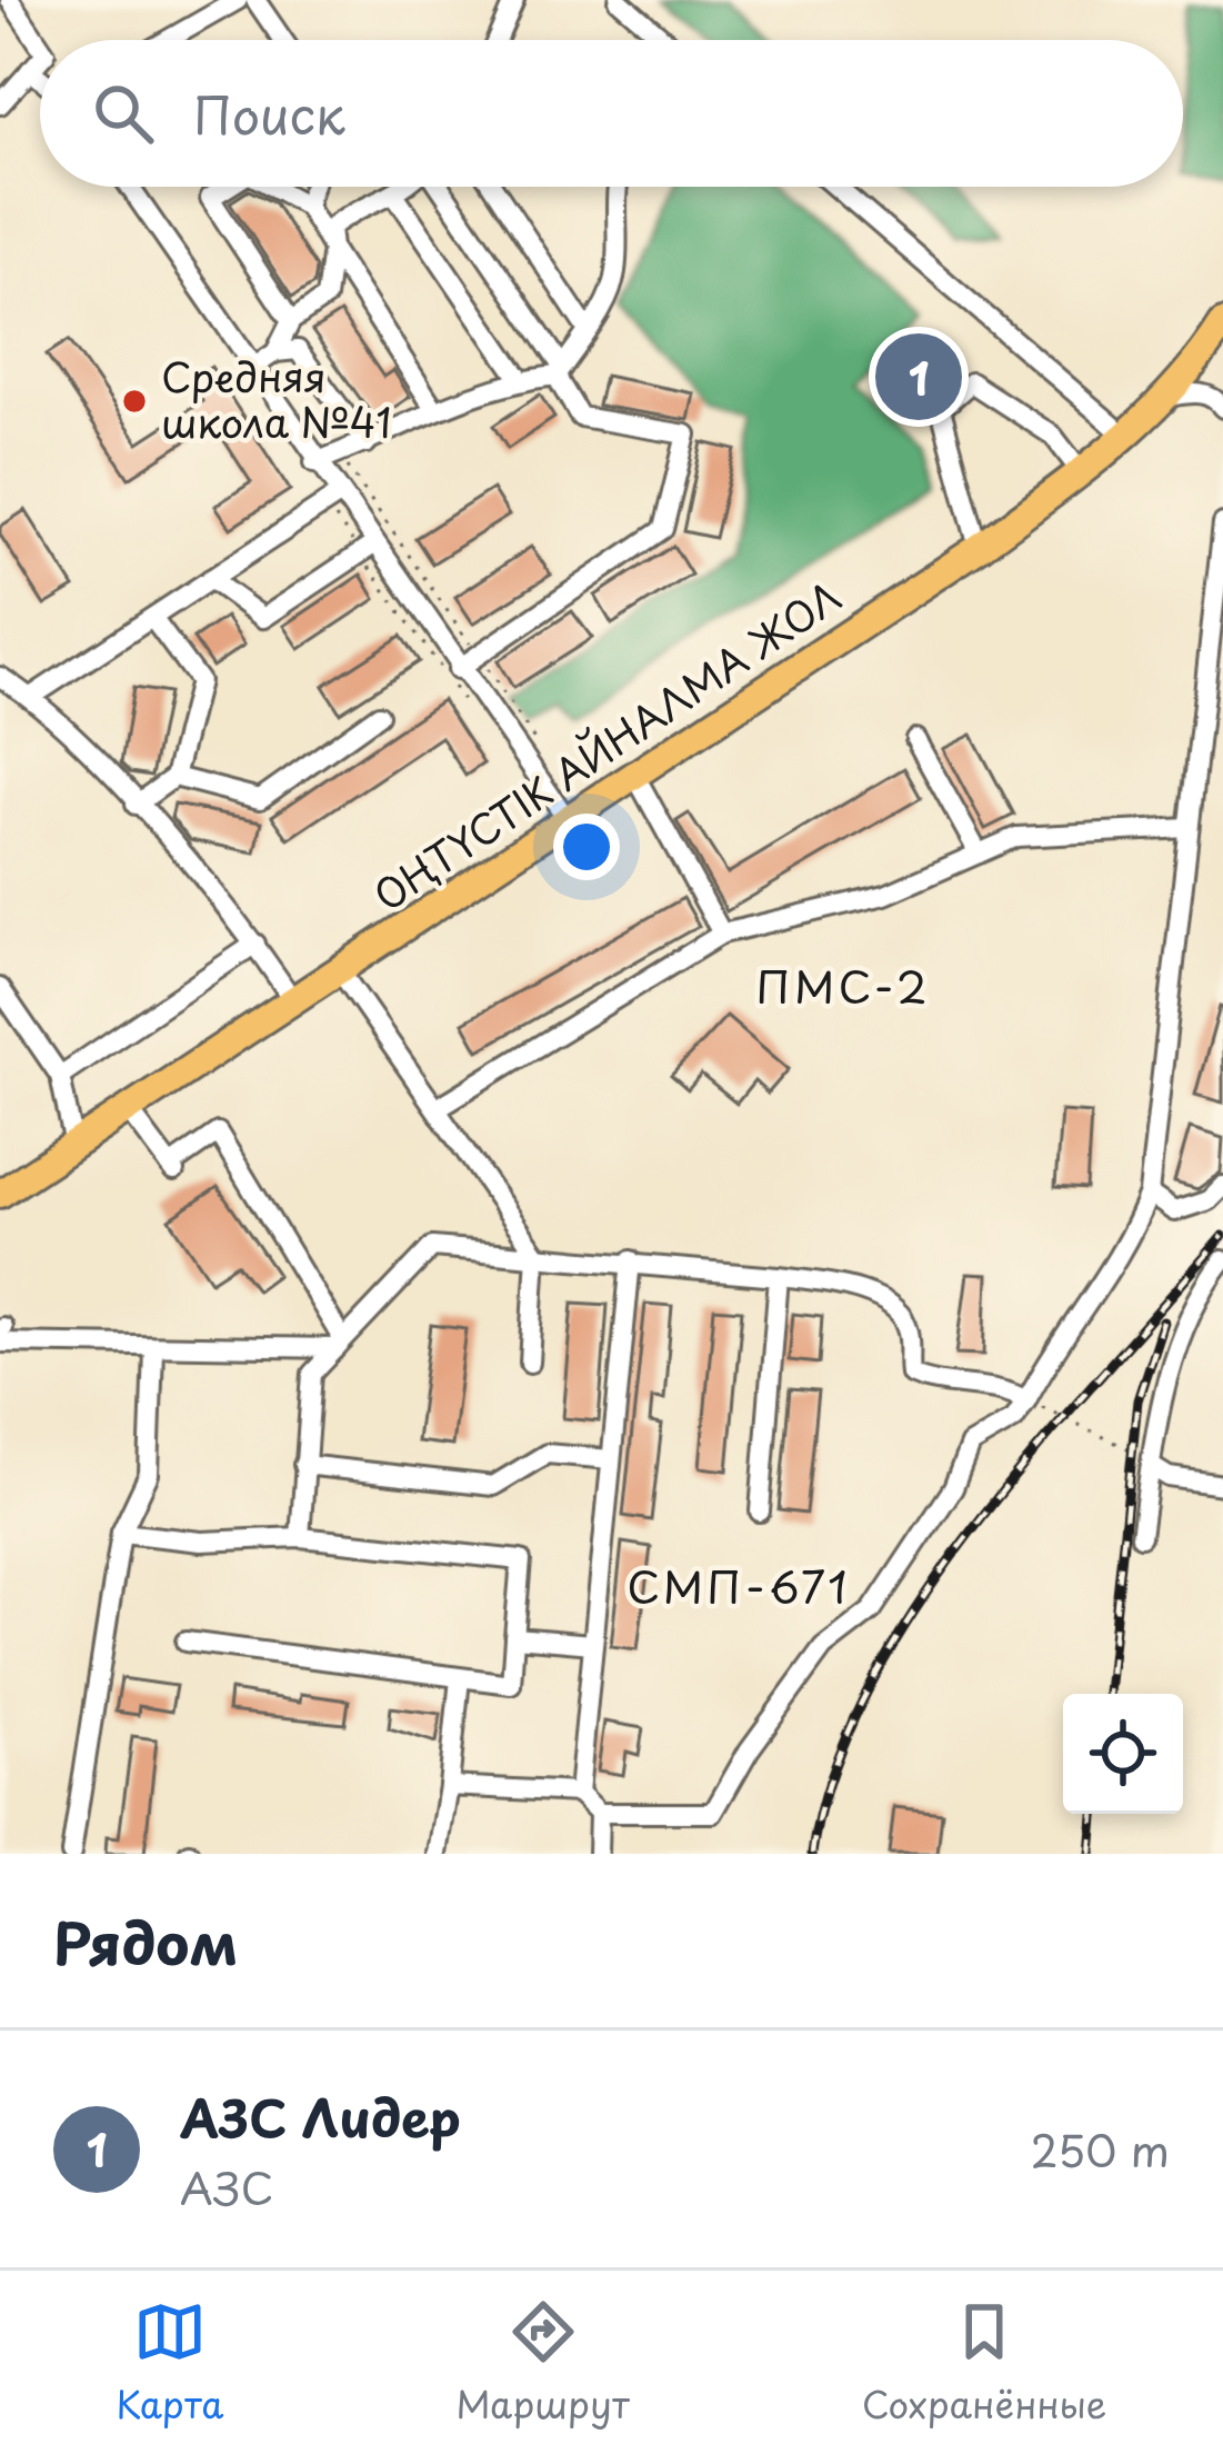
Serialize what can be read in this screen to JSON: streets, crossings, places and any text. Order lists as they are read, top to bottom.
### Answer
{
  "streets": {
    "highway": ["ОҢТҮСТІК АЙНАЛМА ЖОЛ"]
  },
  "districts": ["ПМС-2", "СМП-671"],
  "places": ["Средняя школа №41"],
  "page": {
    "search": "Поиск",
    "pins": "1",
    "heading": "Рядом",
    "list": [
      {
        "mark": "1",
        "name": "АЗС Лидер",
        "note": "АЗС",
        "value": "250 m"
      }
    ],
    "nav": ["Карта", "Маршрут", "Сохранённые"]
  }
}
